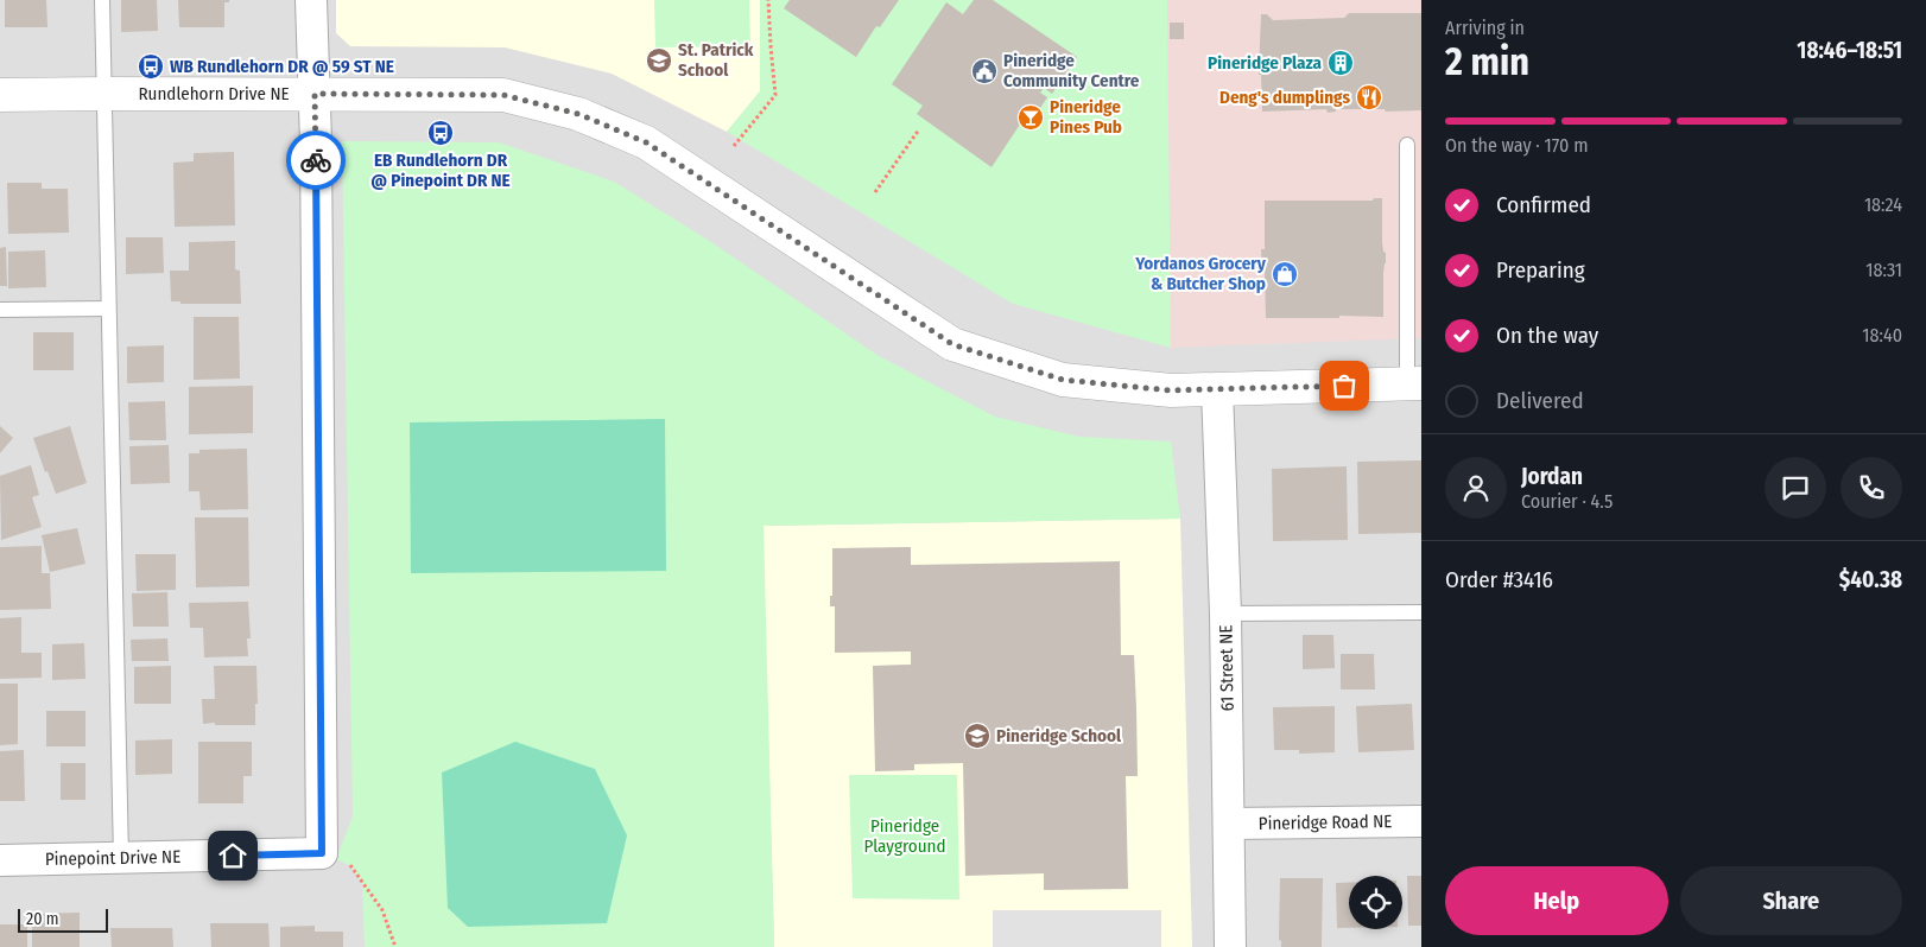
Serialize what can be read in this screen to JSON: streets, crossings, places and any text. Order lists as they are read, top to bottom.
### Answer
{
  "streets": {
    "street": [
      "Rundlehorn Drive NE",
      "61 Street NE",
      "Pineridge Road NE",
      "Pinepoint Drive NE"
    ]
  },
  "crossings": [
    ["Rundlehorn Drive NE", "61 Street NE"],
    ["61 Street NE", "Pineridge Road NE"]
  ],
  "parks": ["Pineridge Playground"],
  "places": {
    "school or university": ["St. Patrick School", "Pineridge School"],
    "building": ["Pineridge Plaza"],
    "bus stop": ["WB Rundlehorn DR @ 59 ST NE", "EB Rundlehorn DR @ Pinepoint DR NE"],
    "public building": ["Pineridge Community Centre"],
    "restaurant": ["Deng's dumplings"],
    "bar": ["Pineridge Pines Pub"],
    "shop": ["Yordanos Grocery & Butcher Shop"]
  },
  "scale_bar": "20 m",
  "page": {
    "heading": ["2 min", "Arriving in", "18:46–18:51"],
    "panel": [
      "Jordan",
      "Courier · 4.5",
      "Order #3416",
      "$40.38"
    ],
    "bar": "On the way · 170 m",
    "list": [
      ["Confirmed", "18:24"],
      ["Preparing", "18:31"],
      ["On the way", "18:40"],
      "Delivered"
    ],
    "buttons": ["Help", "Share"],
    "scale": "20 m"
  }
}
